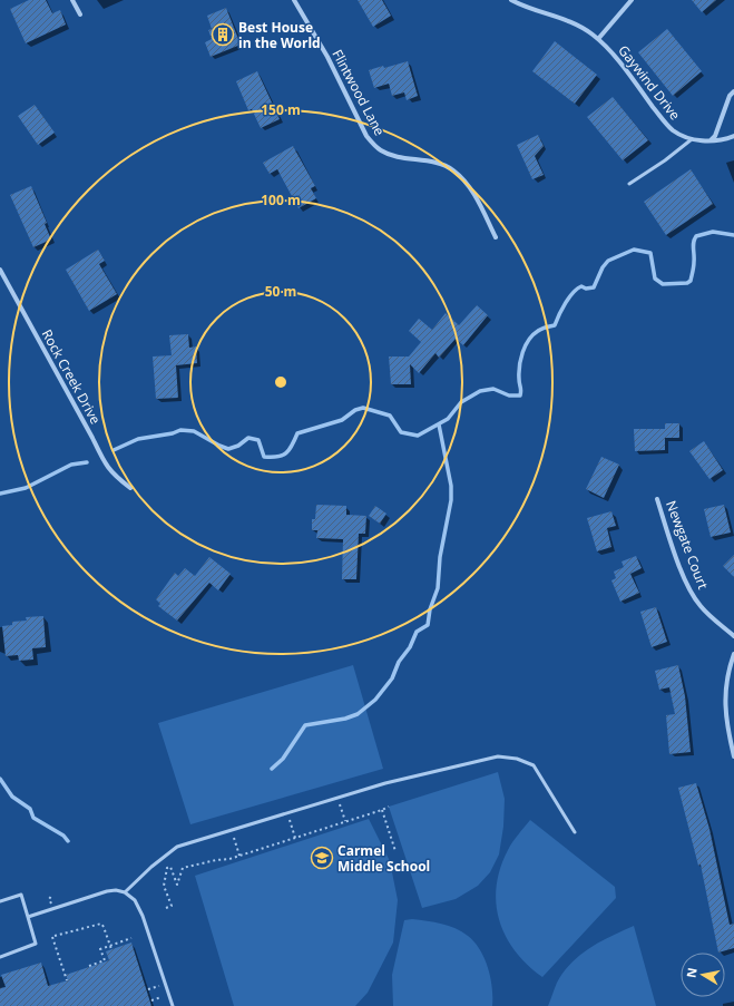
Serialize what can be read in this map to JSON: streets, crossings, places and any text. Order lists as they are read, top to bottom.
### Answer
{
  "streets": {
    "street": [
      "Gaywind Drive",
      "Flintwood Lane",
      "Rock Creek Drive",
      "Newgate Court"
    ]
  },
  "places": {
    "building": ["Best House in the World"],
    "school or university": ["Carmel Middle School"]
  },
  "north": "left",
  "rings": ["150 m", "100 m", "50 m"]
}
